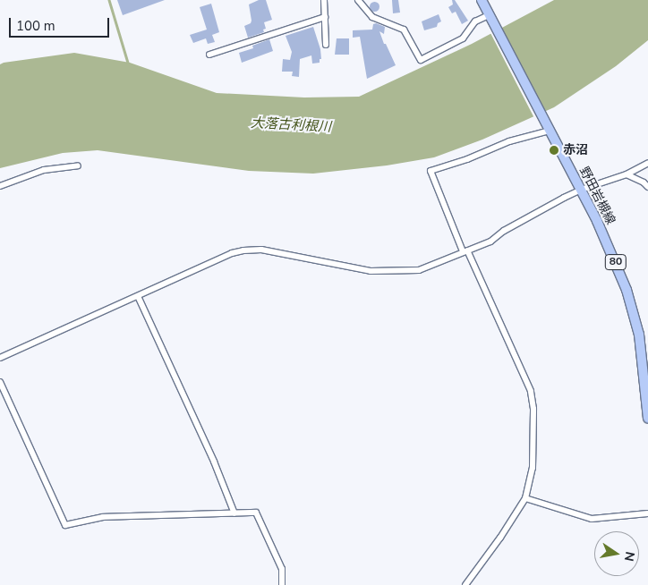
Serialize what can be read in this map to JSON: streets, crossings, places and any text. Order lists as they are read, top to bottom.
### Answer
{
  "streets": {
    "main road": ["野田岩槻線", "80"]
  },
  "water": ["大落古利根川"],
  "places": ["赤沼"],
  "scale_bar": "100 m",
  "north": "right"
}
